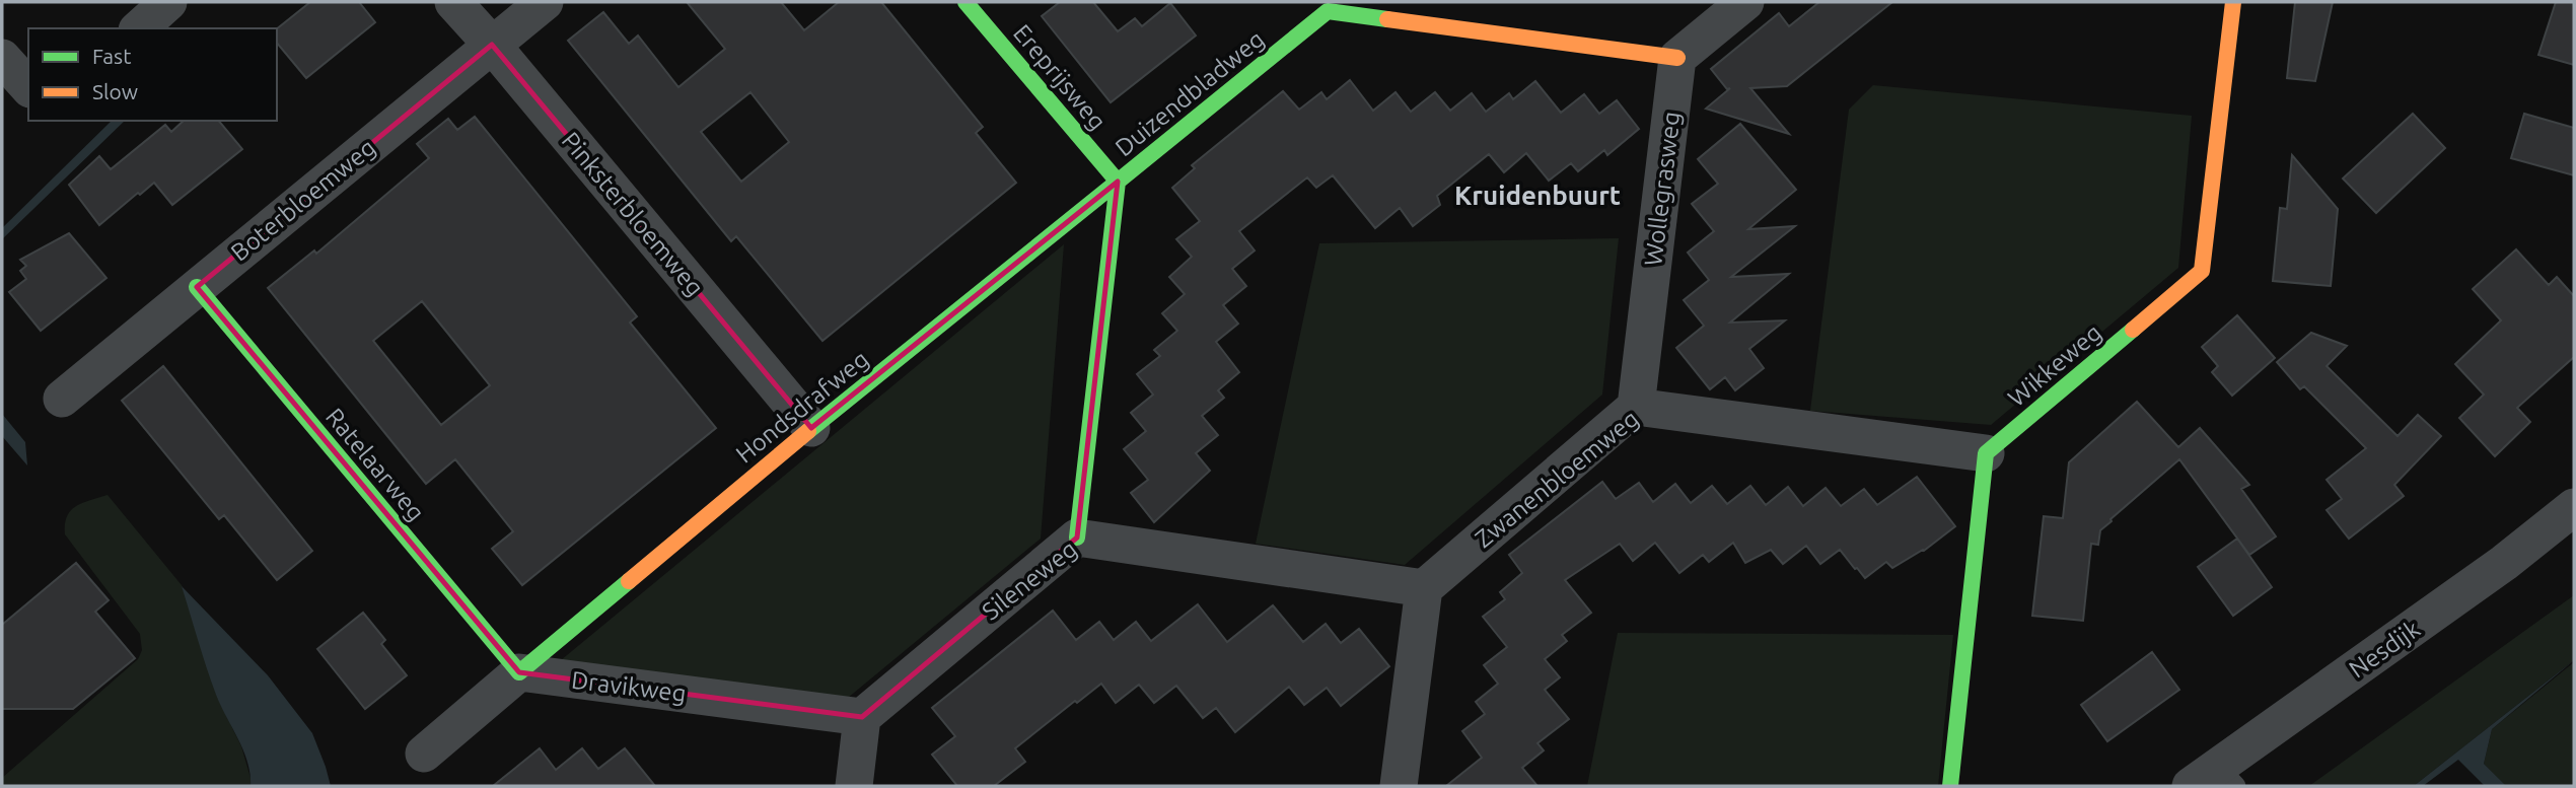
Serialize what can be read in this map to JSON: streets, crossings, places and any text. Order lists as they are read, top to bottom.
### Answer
{
  "streets": {
    "street": [
      "Ereprijsweg",
      "Duizendbladweg",
      "Wollegrasweg",
      "Boterbloemweg",
      "Pinksterbloemweg",
      "Wikkeweg",
      "Hondsdrafweg",
      "Ratelaarweg",
      "Zwanenbloemweg",
      "Sileneweg",
      "Nesdijk",
      "Dravikweg"
    ]
  },
  "crossings": [
    ["Ereprijsweg", "Duizendbladweg"],
    ["Ereprijsweg", "Hondsdrafweg"],
    ["Duizendbladweg", "Wollegrasweg"],
    ["Duizendbladweg", "Hondsdrafweg"],
    ["Duizendbladweg", "Sileneweg"],
    ["Wollegrasweg", "Zwanenbloemweg"],
    ["Boterbloemweg", "Pinksterbloemweg"],
    ["Boterbloemweg", "Ratelaarweg"],
    ["Pinksterbloemweg", "Hondsdrafweg"],
    ["Wikkeweg", "Zwanenbloemweg"],
    ["Hondsdrafweg", "Ratelaarweg"],
    ["Hondsdrafweg", "Dravikweg"],
    ["Ratelaarweg", "Dravikweg"],
    ["Zwanenbloemweg", "Sileneweg"],
    ["Sileneweg", "Dravikweg"]
  ],
  "districts": ["Kruidenbuurt"],
  "legend": ["Fast", "Slow"]
}
